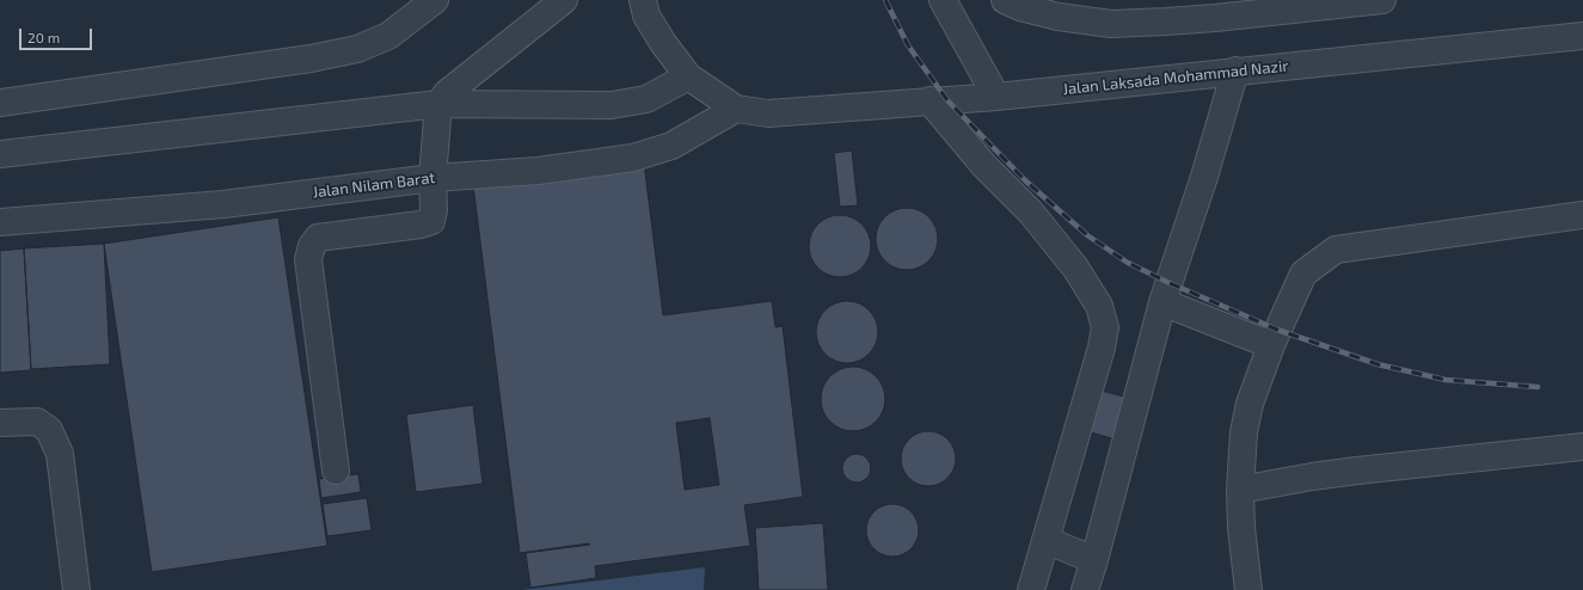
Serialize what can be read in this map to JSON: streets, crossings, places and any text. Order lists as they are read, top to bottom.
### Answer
{
  "streets": {
    "street": ["Jalan Laksada Mohammad Nazir", "Jalan Nilam Barat"]
  },
  "crossings": [
    ["Jalan Laksada Mohammad Nazir", "Jalan Nilam Barat"]
  ],
  "scale_bar": "20 m"
}
